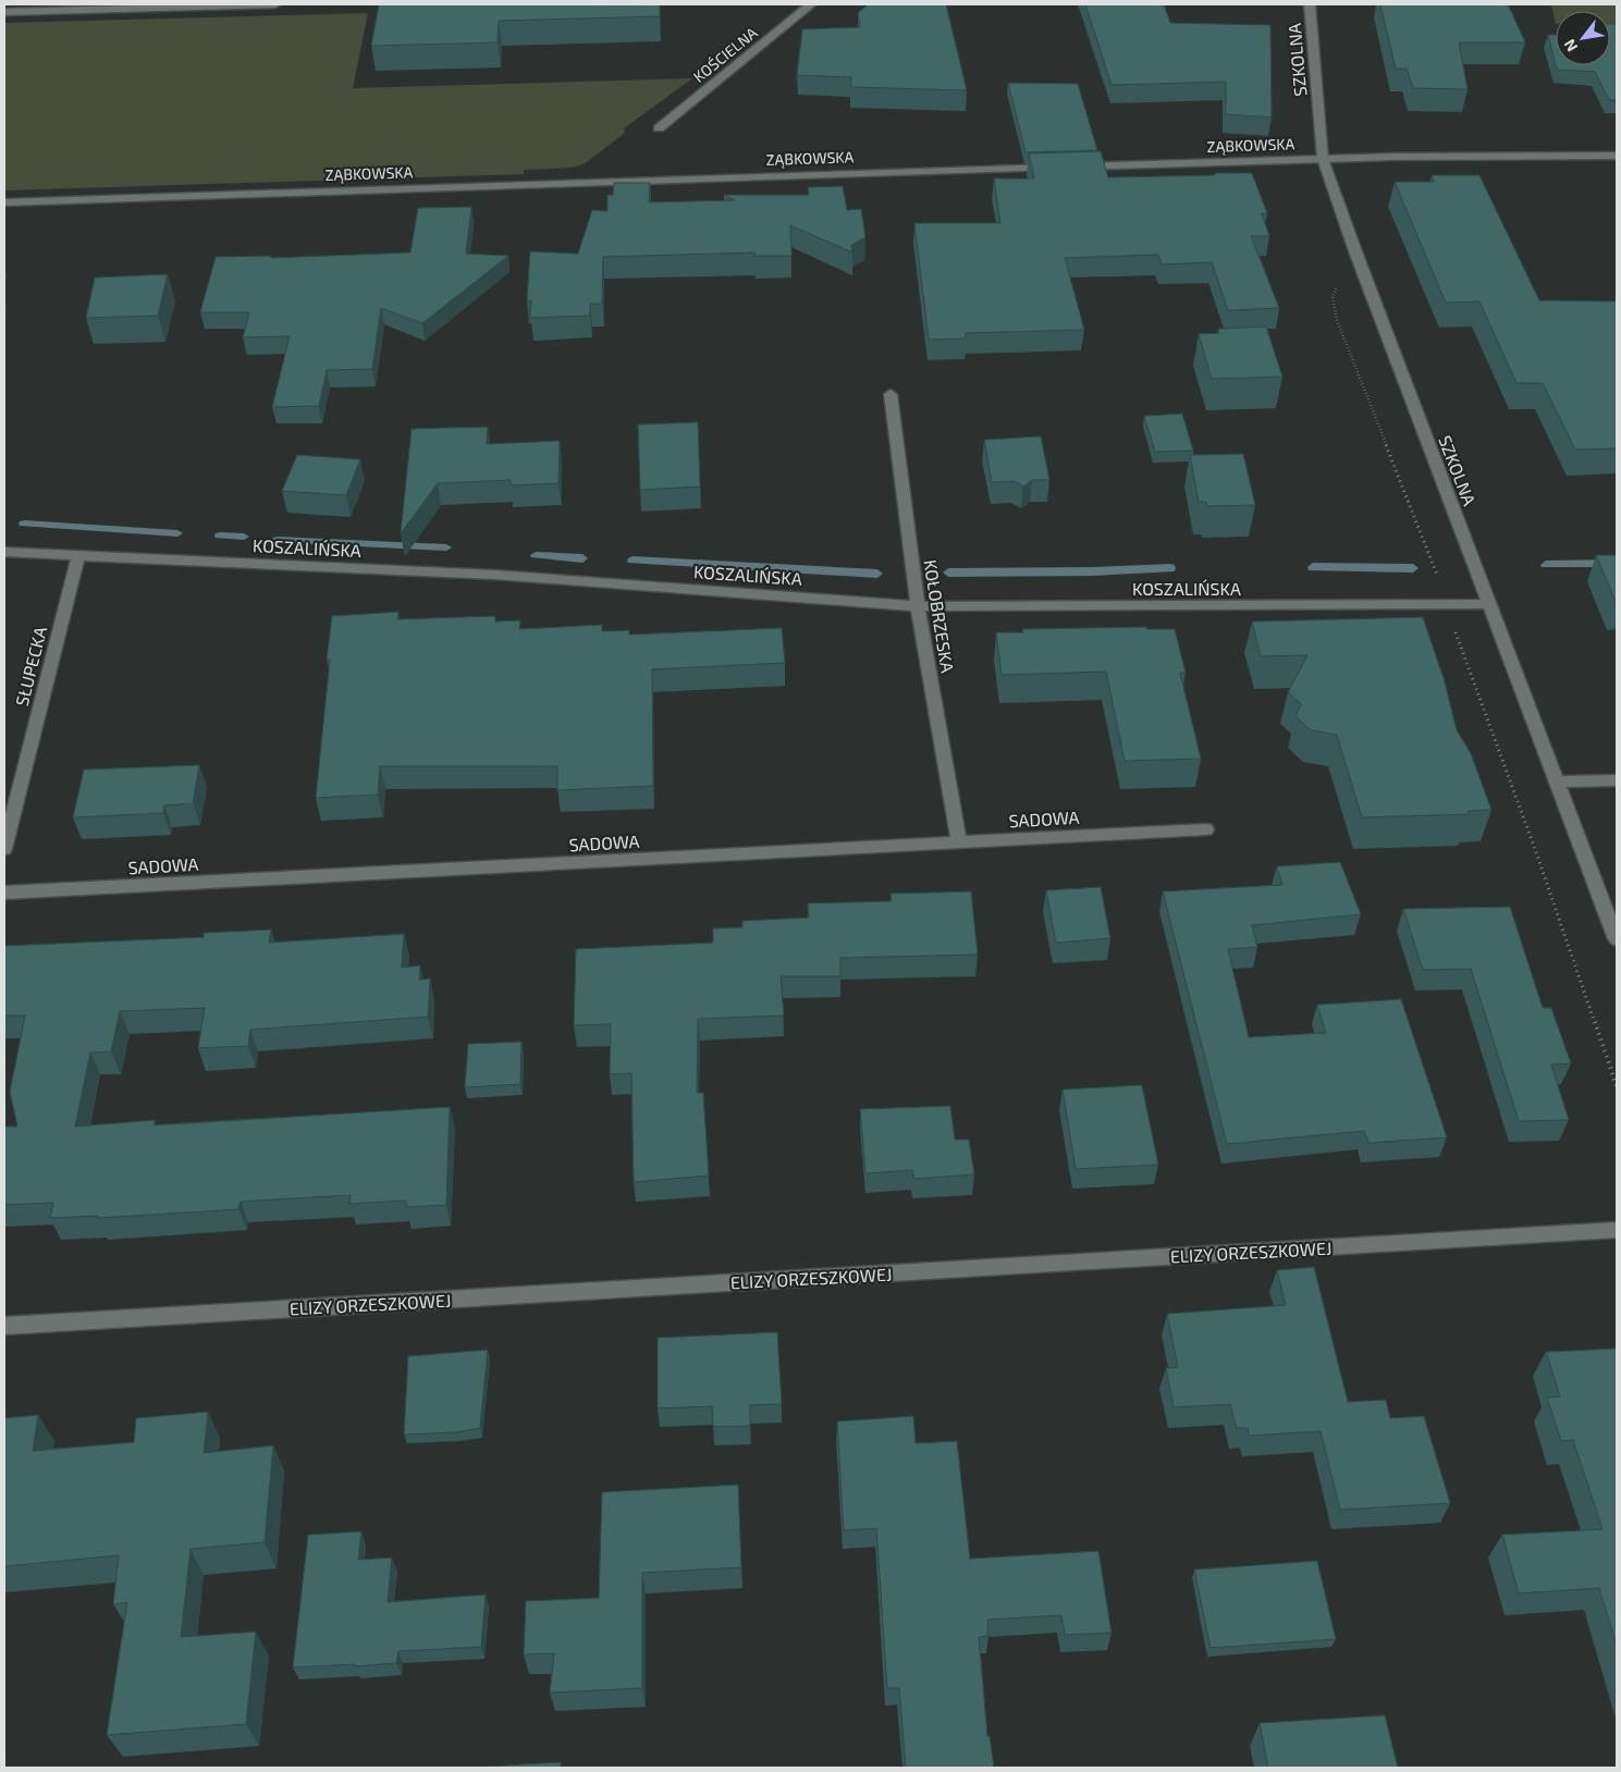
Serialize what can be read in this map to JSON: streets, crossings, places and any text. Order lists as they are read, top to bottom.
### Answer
{
  "streets": {
    "street": [
      "KOŚCIELNA",
      "SZKOLNA",
      "ZĄBKOWSKA",
      "KOSZALIŃSKA",
      "KOŁOBRZESKA",
      "SŁUPECKA",
      "SADOWA",
      "ELIZY ORZESZKOWEJ"
    ]
  },
  "crossings": [
    ["SZKOLNA", "ZĄBKOWSKA"],
    ["SZKOLNA", "KOSZALIŃSKA"],
    ["KOSZALIŃSKA", "KOŁOBRZESKA"],
    ["KOSZALIŃSKA", "SŁUPECKA"],
    ["KOŁOBRZESKA", "SADOWA"]
  ],
  "north": "bottom left"
}
